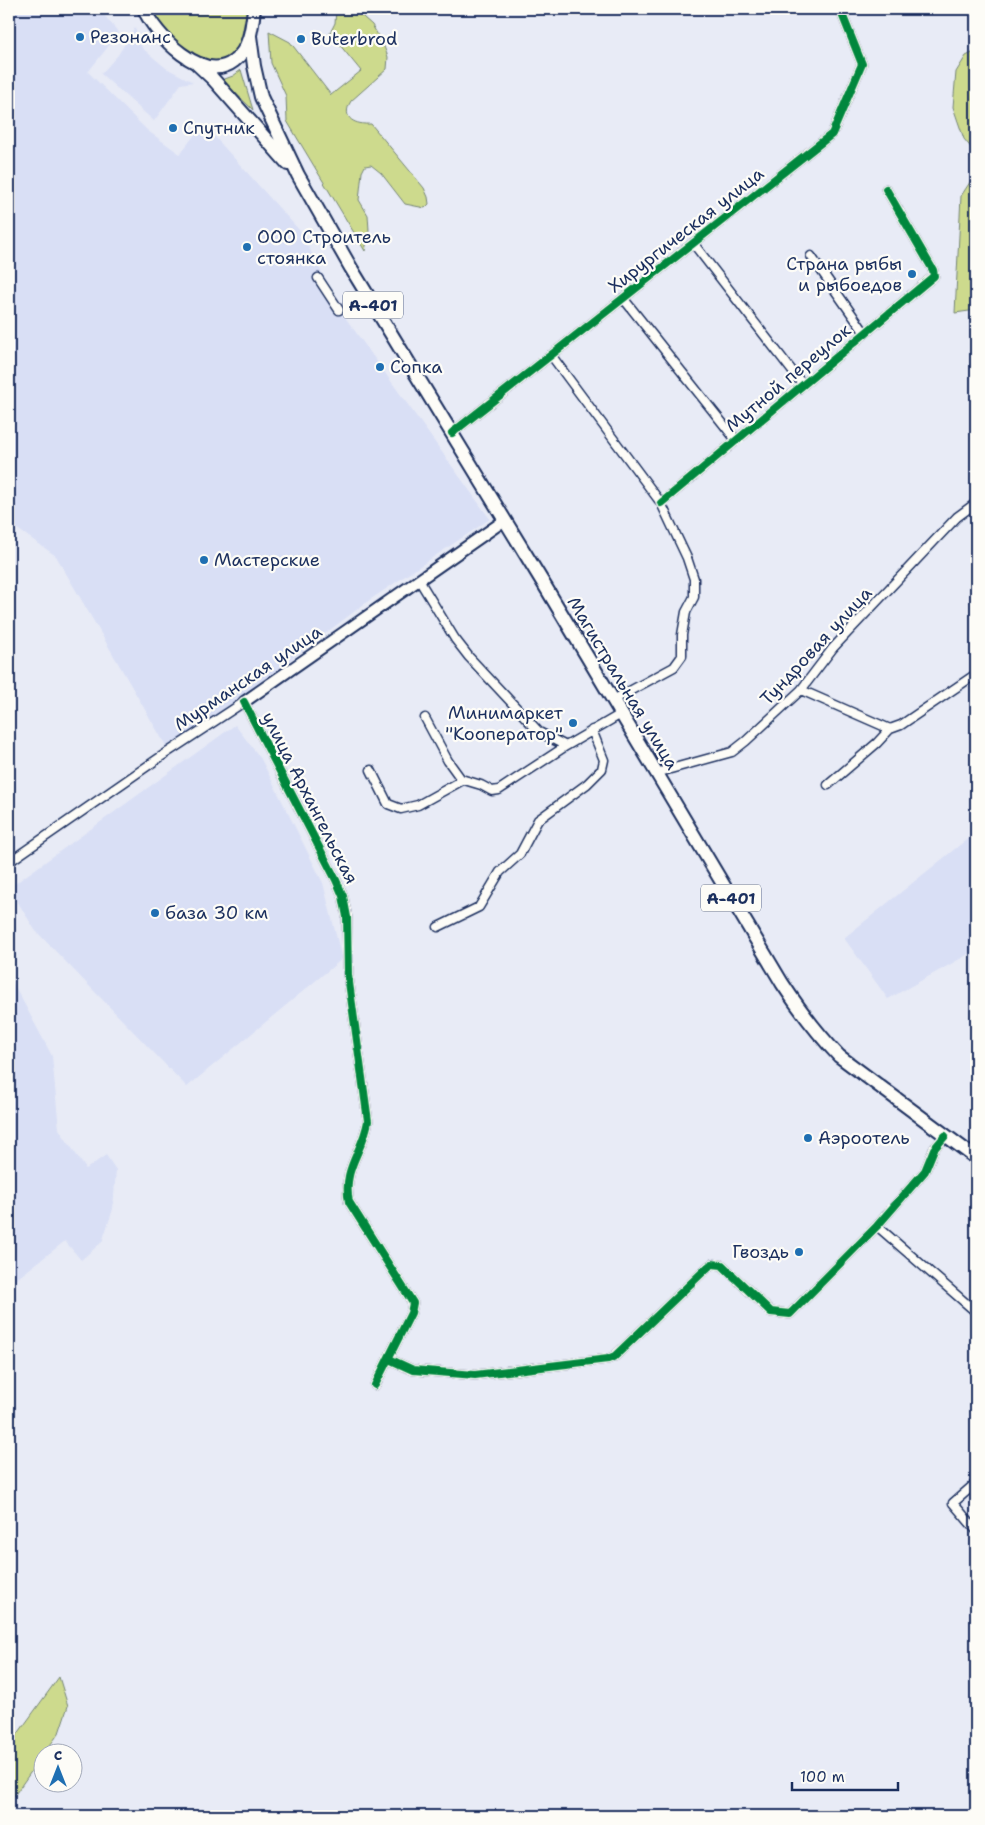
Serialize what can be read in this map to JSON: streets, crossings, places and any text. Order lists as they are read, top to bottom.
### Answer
{
  "streets": {
    "main road": ["А-401", "Магистральная улица"],
    "street": [
      "Хирургическая улица",
      "Мутной переулок",
      "Тундровая улица",
      "Мурманская улица",
      "улица Архангельская"
    ]
  },
  "crossings": [
    ["Хирургическая улица", "Магистральная улица"],
    ["А-401", "Магистральная улица"],
    ["Тундровая улица", "Магистральная улица"],
    ["Мурманская улица", "Магистральная улица"],
    ["Мурманская улица", "улица Архангельская"]
  ],
  "places": [
    "Резонанс",
    "Buterbrod",
    "Спутник",
    "ООО Строитель стоянка",
    "Страна рыбы и рыбоедов",
    "Сопка",
    "Мастерские",
    "Минимаркет \"Кооператор\"",
    "база 30 км",
    "Аэроотель",
    "Гвоздь"
  ],
  "scale_bar": "100 m",
  "north": "top"
}
